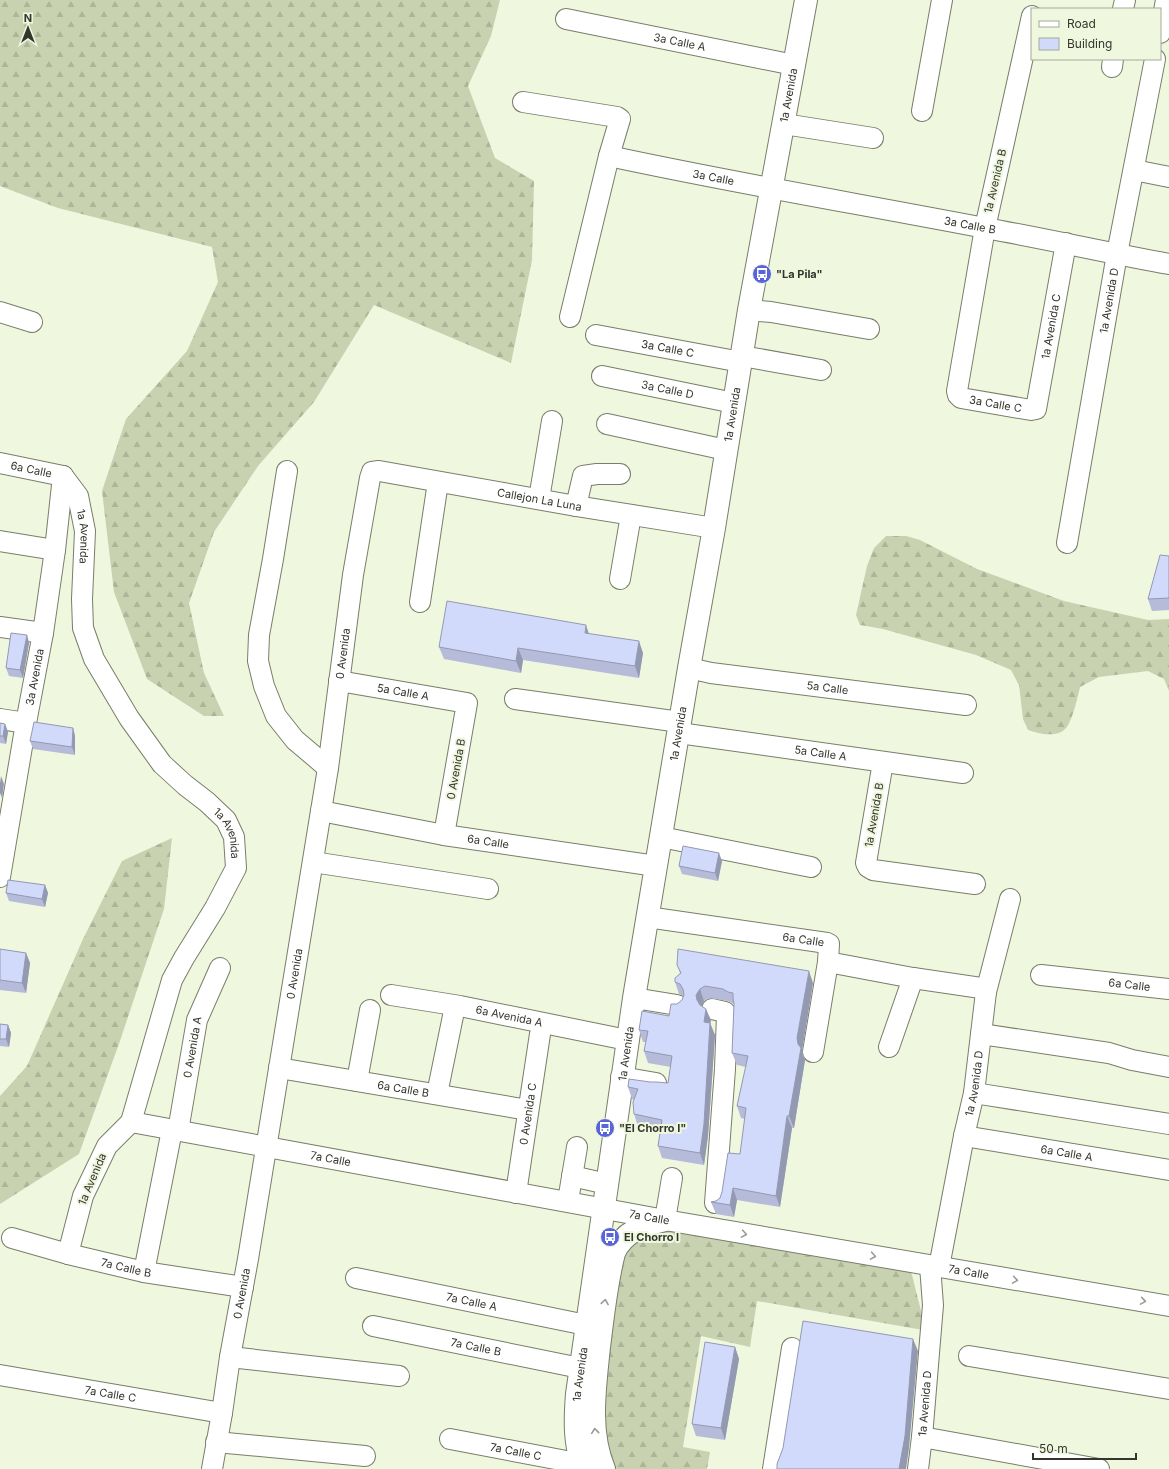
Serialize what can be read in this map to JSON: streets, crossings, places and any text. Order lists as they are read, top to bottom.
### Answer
{
  "streets": {
    "main road": ["1a Avenida"],
    "street": [
      "3a Calle A",
      "3a Calle",
      "1a Avenida B",
      "3a Calle B",
      "1a Avenida D",
      "1a Avenida C",
      "3a Calle C",
      "3a Calle D",
      "6a Calle",
      "Callejon La Luna",
      "0 Avenida",
      "3a Avenida",
      "5a Calle",
      "5a Calle A",
      "0 Avenida B",
      "6a Avenida A",
      "0 Avenida A",
      "6a Calle B",
      "0 Avenida C",
      "6a Calle A",
      "7a Calle",
      "7a Calle B",
      "7a Calle A",
      "7a Calle C"
    ]
  },
  "crossings": [
    ["3a Calle A", "1a Avenida"],
    ["1a Avenida", "3a Calle"],
    ["1a Avenida", "3a Calle B"],
    ["1a Avenida", "3a Calle C"],
    ["1a Avenida", "3a Calle D"],
    ["1a Avenida", "6a Calle"],
    ["1a Avenida", "Callejon La Luna"],
    ["1a Avenida", "3a Avenida"],
    ["1a Avenida", "5a Calle"],
    ["1a Avenida", "5a Calle A"],
    ["1a Avenida", "6a Avenida A"],
    ["1a Avenida", "7a Calle"],
    ["1a Avenida", "7a Calle B"],
    ["1a Avenida", "7a Calle A"],
    ["1a Avenida", "7a Calle C"],
    ["3a Calle", "3a Calle B"],
    ["1a Avenida B", "3a Calle B"],
    ["1a Avenida B", "3a Calle C"],
    ["1a Avenida B", "5a Calle A"],
    ["3a Calle B", "1a Avenida D"],
    ["3a Calle B", "1a Avenida C"],
    ["1a Avenida D", "6a Calle"],
    ["1a Avenida D", "6a Calle A"],
    ["1a Avenida D", "7a Calle"],
    ["1a Avenida C", "3a Calle C"],
    ["6a Calle", "0 Avenida"],
    ["6a Calle", "3a Avenida"],
    ["6a Calle", "0 Avenida B"],
    ["Callejon La Luna", "0 Avenida"],
    ["0 Avenida", "5a Calle A"],
    ["0 Avenida", "6a Calle B"],
    ["0 Avenida", "7a Calle"],
    ["0 Avenida", "7a Calle B"],
    ["0 Avenida", "7a Calle C"],
    ["5a Calle A", "0 Avenida B"],
    ["0 Avenida A", "7a Calle"],
    ["0 Avenida A", "7a Calle B"],
    ["6a Calle B", "0 Avenida C"],
    ["0 Avenida C", "7a Calle"]
  ],
  "places": {
    "bus stop": ["\"La Pila\"", "\"El Chorro I\"", "El Chorro I"]
  },
  "legend": ["Road", "Building"],
  "scale_bar": "50 m",
  "north": "top"
}
